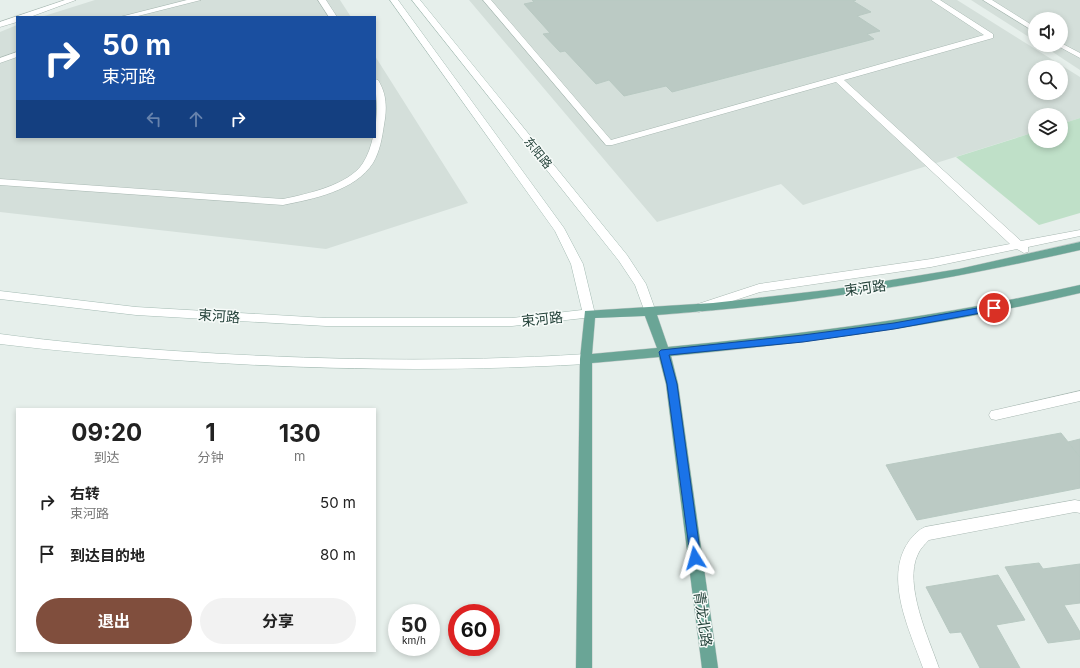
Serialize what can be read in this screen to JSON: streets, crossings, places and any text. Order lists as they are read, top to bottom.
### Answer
{
  "streets": {
    "main road": ["东阳路", "束河路", "青龙北路"]
  },
  "crossings": [
    ["东阳路", "束河路"],
    ["东阳路", "青龙北路"],
    ["束河路", "青龙北路"]
  ],
  "page": {
    "turn": ["50 m", "束河路"],
    "eta": [
      "09:20",
      "到达",
      "1",
      "分钟",
      "130",
      "m"
    ],
    "list": [
      {
        "name": "右转",
        "note": "束河路",
        "value": "50 m"
      },
      {
        "name": "到达目的地",
        "value": "80 m"
      }
    ],
    "buttons": ["退出", "分享"],
    "speed": "50 km/h",
    "limit": "60"
  }
}
